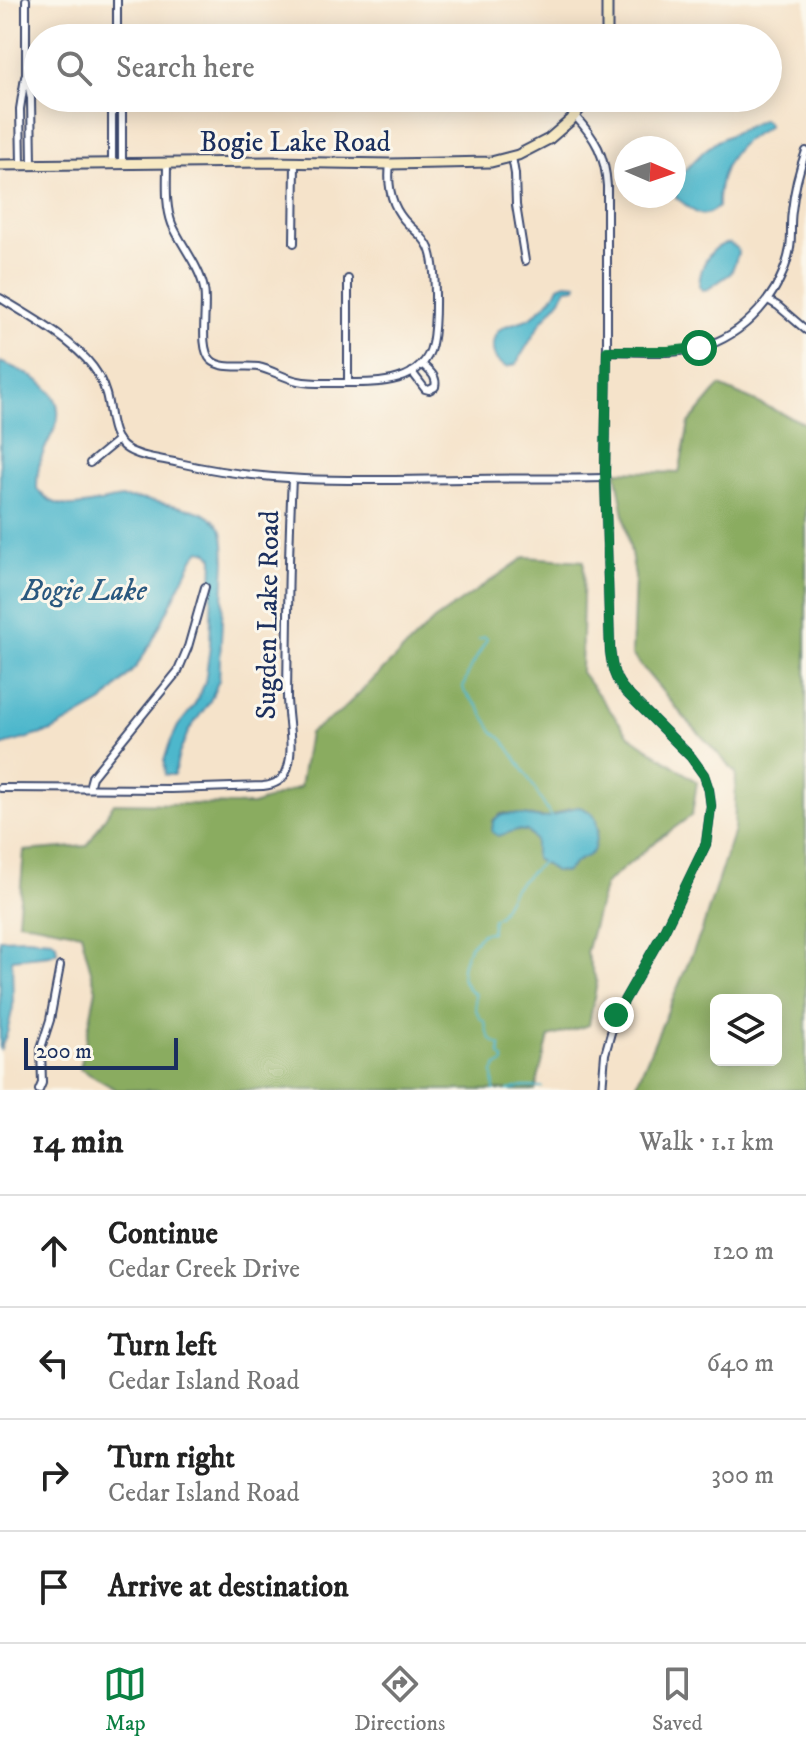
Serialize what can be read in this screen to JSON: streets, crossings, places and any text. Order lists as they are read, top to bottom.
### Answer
{
  "streets": {
    "main road": ["Bogie Lake Road"],
    "street": ["Sugden Lake Road"]
  },
  "water": ["Bogie Lake"],
  "scale_bar": "200 m",
  "north": "right",
  "page": {
    "search": "Search here",
    "scale": "200 m",
    "heading": ["14 min", "Walk · 1.1 km"],
    "list": [
      ["Continue", "Cedar Creek Drive", "120 m"],
      ["Turn left", "Cedar Island Road", "640 m"],
      ["Turn right", "Cedar Island Road", "300 m"],
      "Arrive at destination"
    ],
    "nav": ["Map", "Directions", "Saved"]
  }
}
